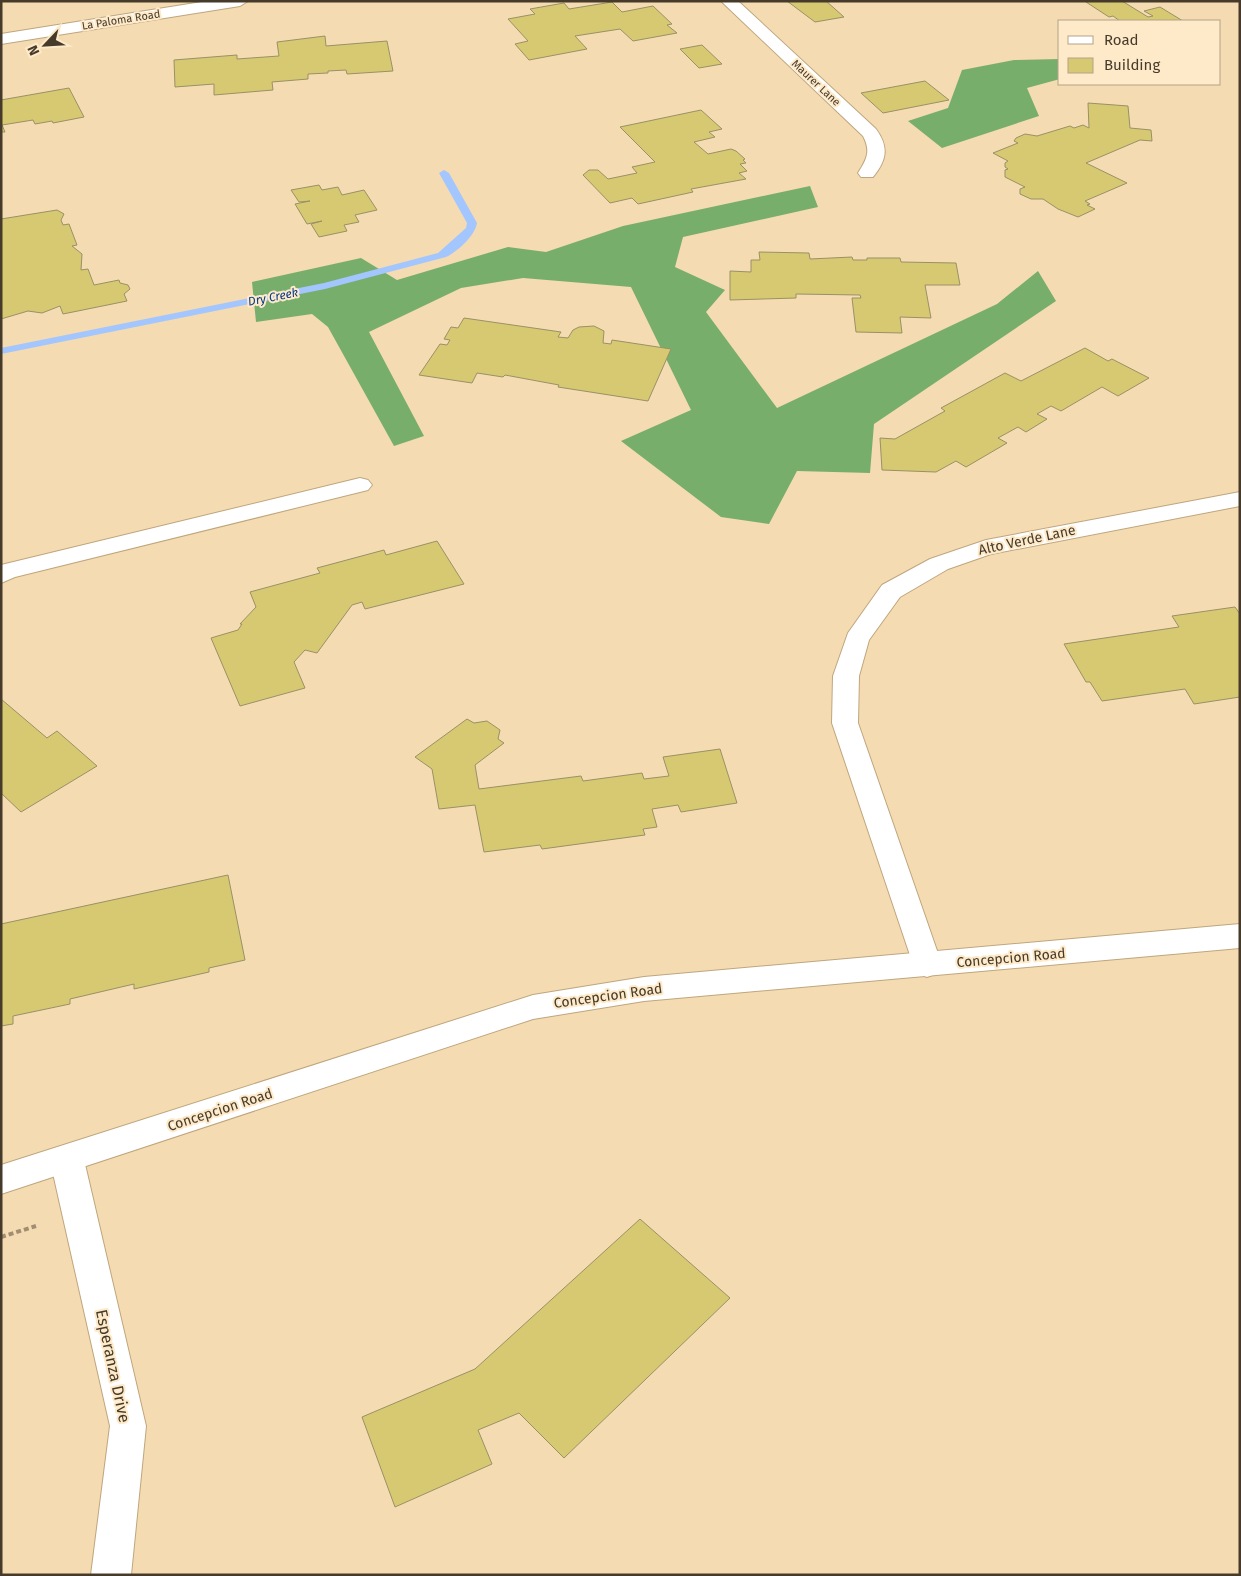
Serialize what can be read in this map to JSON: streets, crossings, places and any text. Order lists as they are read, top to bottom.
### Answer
{
  "streets": {
    "street": [
      "La Paloma Road",
      "Maurer Lane",
      "Alto Verde Lane",
      "Concepcion Road",
      "Esperanza Drive"
    ]
  },
  "crossings": [
    ["Alto Verde Lane", "Concepcion Road"],
    ["Concepcion Road", "Esperanza Drive"]
  ],
  "water": ["Dry Creek"],
  "legend": ["Road", "Building"],
  "north": "bottom left"
}
